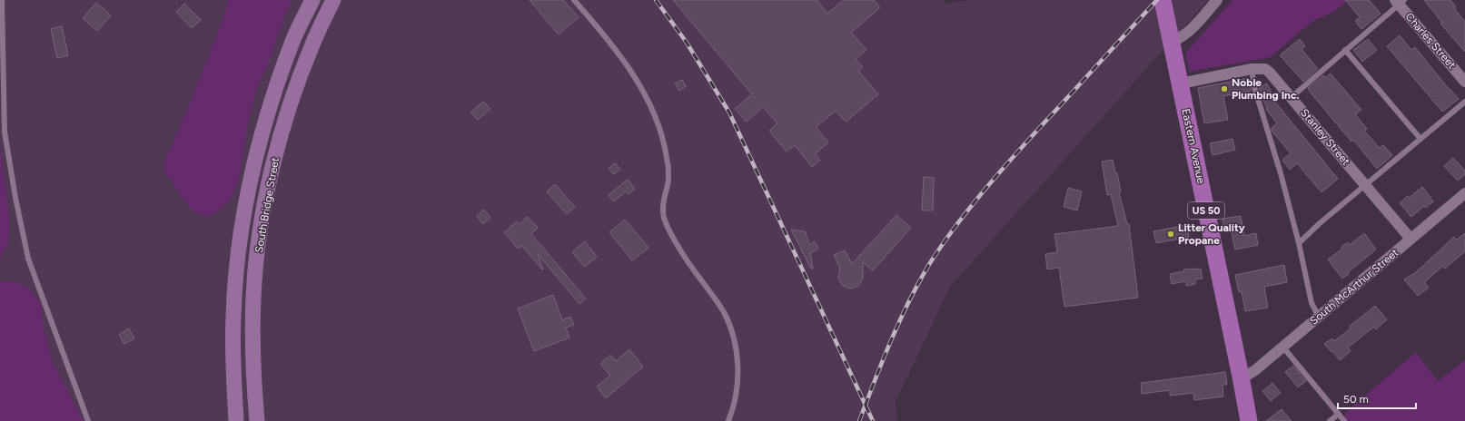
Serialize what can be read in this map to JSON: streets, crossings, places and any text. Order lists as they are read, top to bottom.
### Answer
{
  "streets": {
    "main road": ["Eastern Avenue", "South Bridge Street", "US 50"],
    "street": ["Charles Street", "Stanley Street", "South McArthur Street"]
  },
  "crossings": [
    ["Stanley Street", "Eastern Avenue"],
    ["Stanley Street", "South McArthur Street"],
    ["Eastern Avenue", "South McArthur Street"]
  ],
  "places": ["Noble Plumbing Inc.", "Litter Quality Propane"],
  "scale_bar": "50 m"
}
